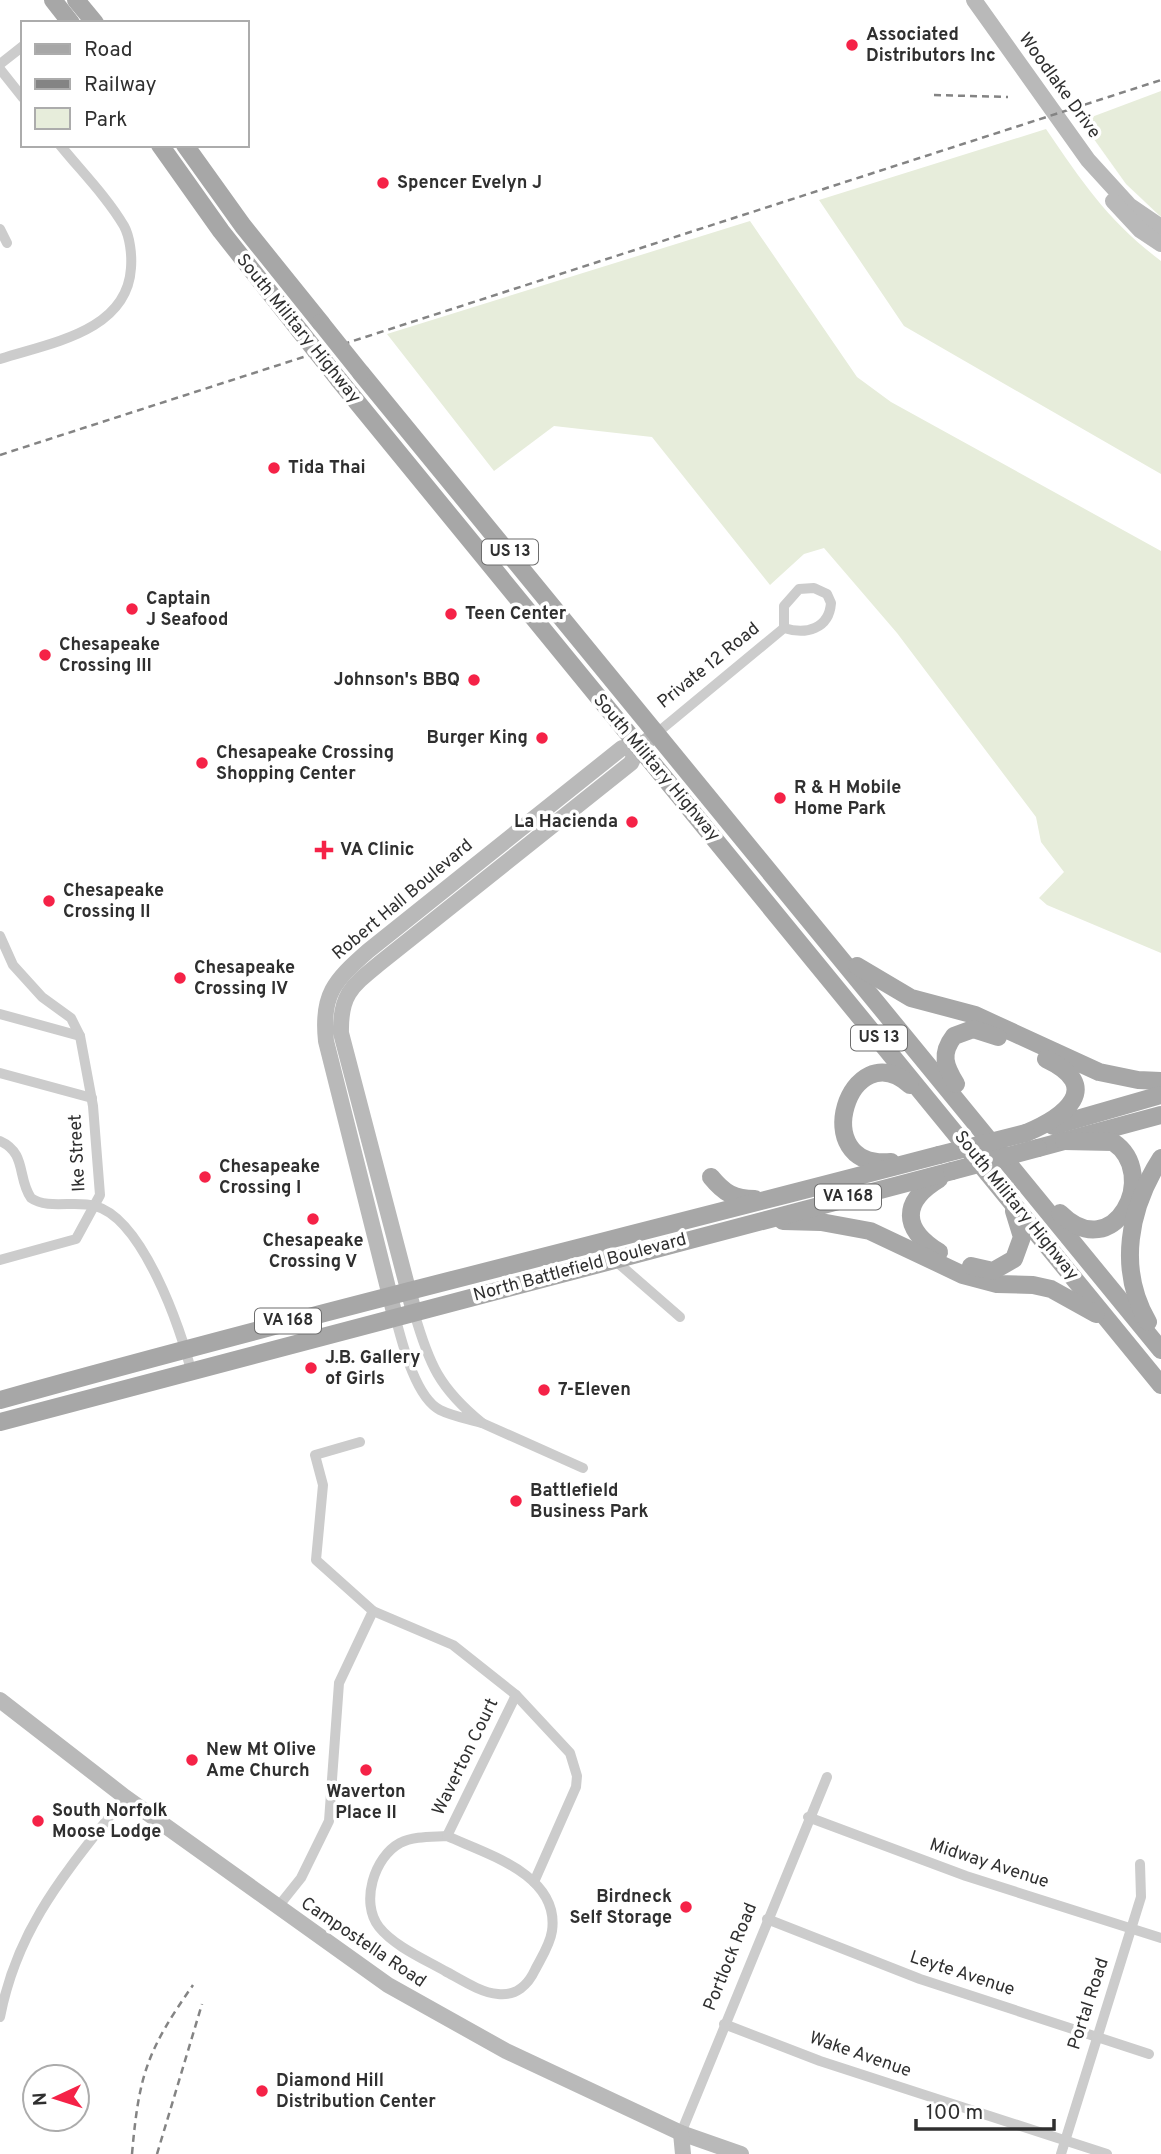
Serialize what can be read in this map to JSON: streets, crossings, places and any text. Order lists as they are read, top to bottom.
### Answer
{
  "streets": {
    "main road": [
      "South Military Highway",
      "US 13",
      "VA 168",
      "North Battlefield Boulevard"
    ],
    "street": [
      "Woodlake Drive",
      "Private 12 Road",
      "Robert Hall Boulevard",
      "Ike Street",
      "Waverton Court",
      "Midway Avenue",
      "Campostella Road",
      "Portlock Road",
      "Leyte Avenue",
      "Portal Road",
      "Wake Avenue"
    ]
  },
  "crossings": [
    ["South Military Highway", "Private 12 Road"],
    ["South Military Highway", "Robert Hall Boulevard"],
    ["Private 12 Road", "Robert Hall Boulevard"],
    ["Robert Hall Boulevard", "North Battlefield Boulevard"],
    ["Midway Avenue", "Portlock Road"],
    ["Midway Avenue", "Portal Road"],
    ["Campostella Road", "Portlock Road"],
    ["Portlock Road", "Leyte Avenue"],
    ["Portlock Road", "Wake Avenue"],
    ["Leyte Avenue", "Portal Road"],
    ["Portal Road", "Wake Avenue"]
  ],
  "places": {
    "other": [
      "Associated Distributors Inc",
      "Spencer Evelyn J",
      "Tida Thai",
      "Captain J Seafood",
      "Teen Center",
      "Chesapeake Crossing III",
      "Johnson's BBQ",
      "Burger King",
      "Chesapeake Crossing Shopping Center",
      "R & H Mobile Home Park",
      "La Hacienda",
      "Chesapeake Crossing II",
      "Chesapeake Crossing IV",
      "Chesapeake Crossing I",
      "Chesapeake Crossing V",
      "J.B. Gallery of Girls",
      "7-Eleven",
      "Battlefield Business Park",
      "New Mt Olive Ame Church",
      "Waverton Place II",
      "South Norfolk Moose Lodge",
      "Birdneck Self Storage",
      "Diamond Hill Distribution Center"
    ],
    "health": ["VA Clinic"]
  },
  "legend": ["Road", "Railway", "Park"],
  "scale_bar": "100 m",
  "north": "left"
}
